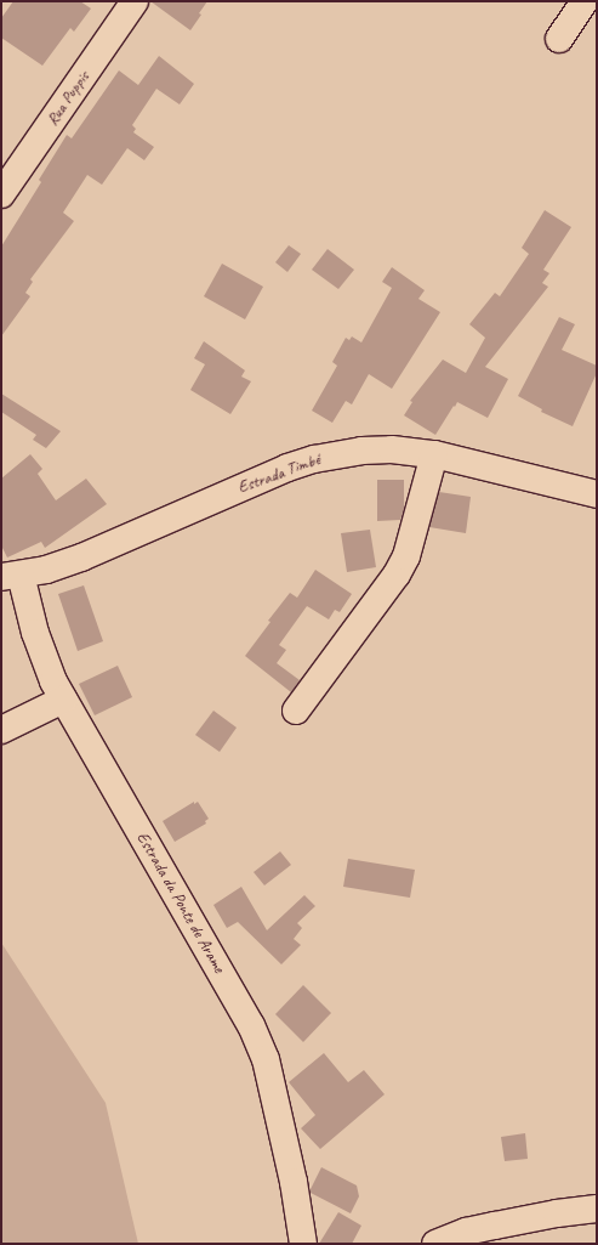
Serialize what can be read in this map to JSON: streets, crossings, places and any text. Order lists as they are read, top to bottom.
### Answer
{
  "streets": {
    "street": ["Rua Puppis", "Estrada Timbé", "Estrada da Ponte de Arame"]
  },
  "crossings": [
    ["Estrada Timbé", "Estrada da Ponte de Arame"]
  ]
}
